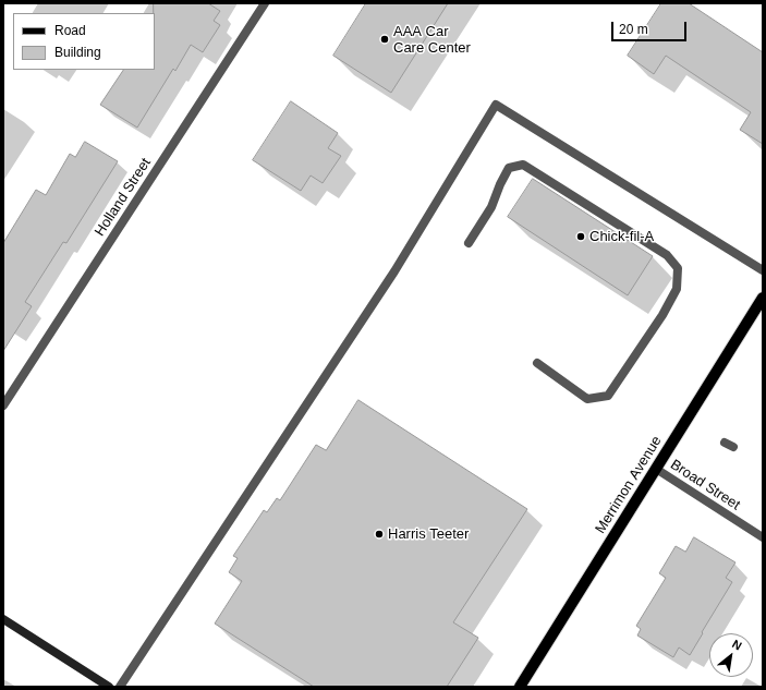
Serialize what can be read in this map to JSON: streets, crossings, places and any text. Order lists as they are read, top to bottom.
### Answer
{
  "streets": {
    "main road": ["Merrimon Avenue"],
    "street": ["Holland Street", "Broad Street"]
  },
  "crossings": [
    ["Merrimon Avenue", "Broad Street"]
  ],
  "places": ["AAA Car Care Center", "Chick-fil-A", "Harris Teeter"],
  "legend": ["Road", "Building"],
  "scale_bar": "20 m",
  "north": "top right"
}
